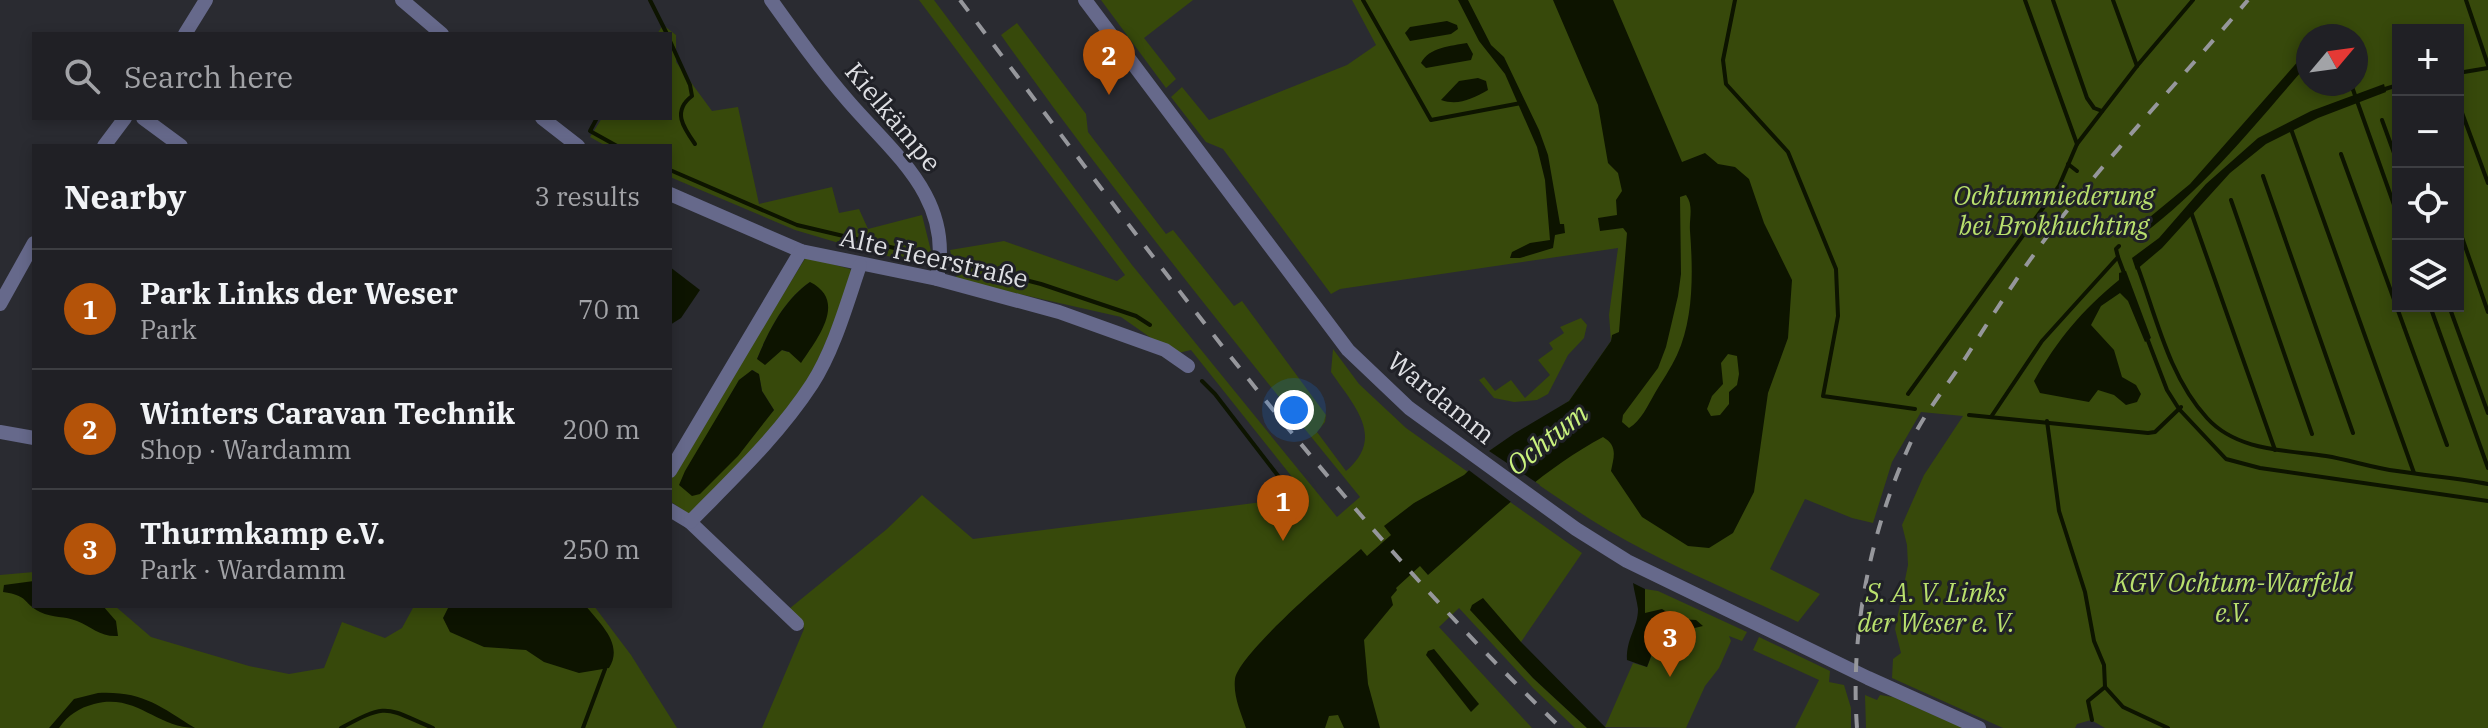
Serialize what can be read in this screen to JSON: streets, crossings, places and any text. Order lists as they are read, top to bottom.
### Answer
{
  "streets": {
    "street": ["Kielkämpe", "Alte Heerstraße", "Wardamm"]
  },
  "crossings": [
    ["Kielkämpe", "Alte Heerstraße"]
  ],
  "water": ["Ochtum"],
  "parks": ["Ochtumniederung bei Brokhuchting", "KGV Ochtum-Warfeld e.V.", "S. A. V. Links der Weser e. V."],
  "north": "top right",
  "page": {
    "map_buttons": ["+", "−"],
    "pins": ["2", "1", "3"],
    "search": "Search here",
    "heading": ["Nearby", "3 results"],
    "list": [
      {
        "mark": "1",
        "name": "Park Links der Weser",
        "note": "Park",
        "value": "70 m"
      },
      {
        "mark": "2",
        "name": "Winters Caravan Technik",
        "note": "Shop · Wardamm",
        "value": "200 m"
      },
      {
        "mark": "3",
        "name": "Thurmkamp e.V.",
        "note": "Park · Wardamm",
        "value": "250 m"
      }
    ]
  }
}
